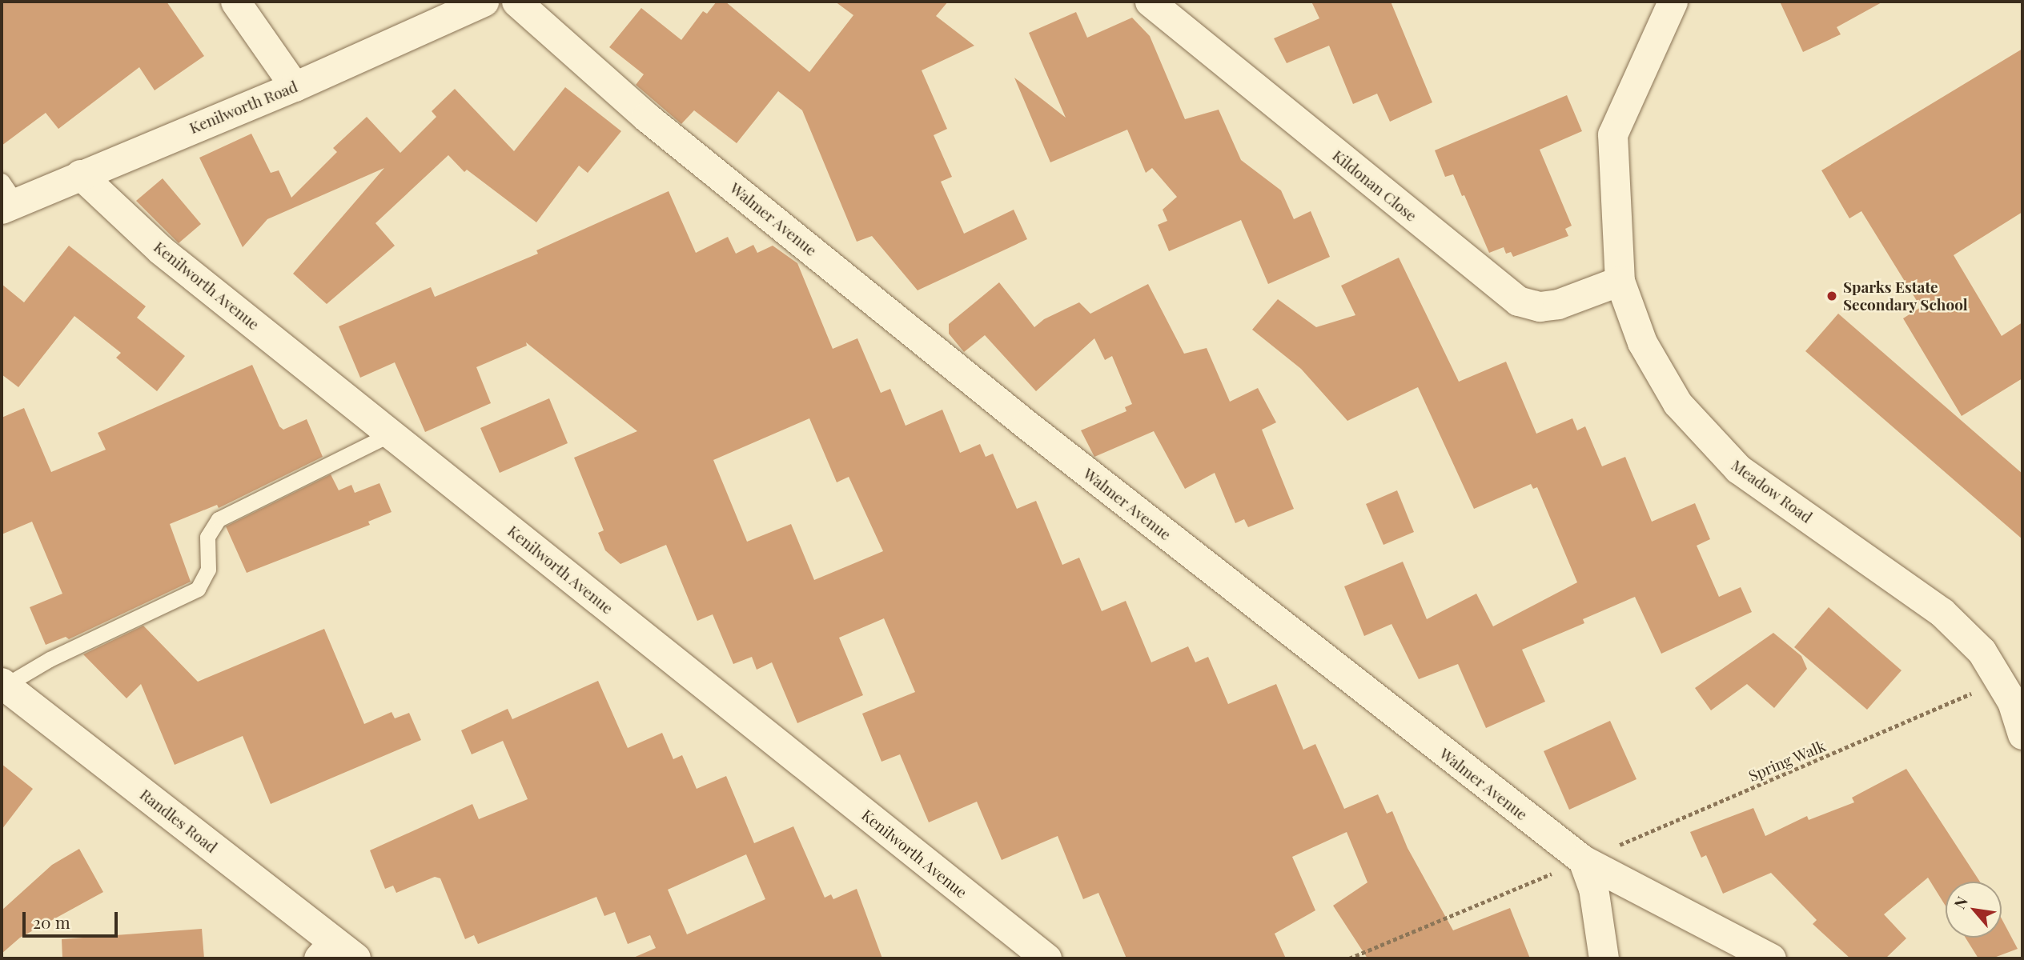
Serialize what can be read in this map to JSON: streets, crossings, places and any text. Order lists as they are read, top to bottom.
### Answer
{
  "streets": {
    "street": [
      "Kenilworth Road",
      "Kildonan Close",
      "Walmer Avenue",
      "Kenilworth Avenue",
      "Meadow Road",
      "Randles Road"
    ],
    "path": ["Spring Walk"]
  },
  "crossings": [
    ["Kenilworth Road", "Kenilworth Avenue"],
    ["Kildonan Close", "Meadow Road"],
    ["Walmer Avenue", "Spring Walk"],
    ["Meadow Road", "Spring Walk"]
  ],
  "places": ["Sparks Estate Secondary School"],
  "scale_bar": "20 m",
  "north": "top left"
}
